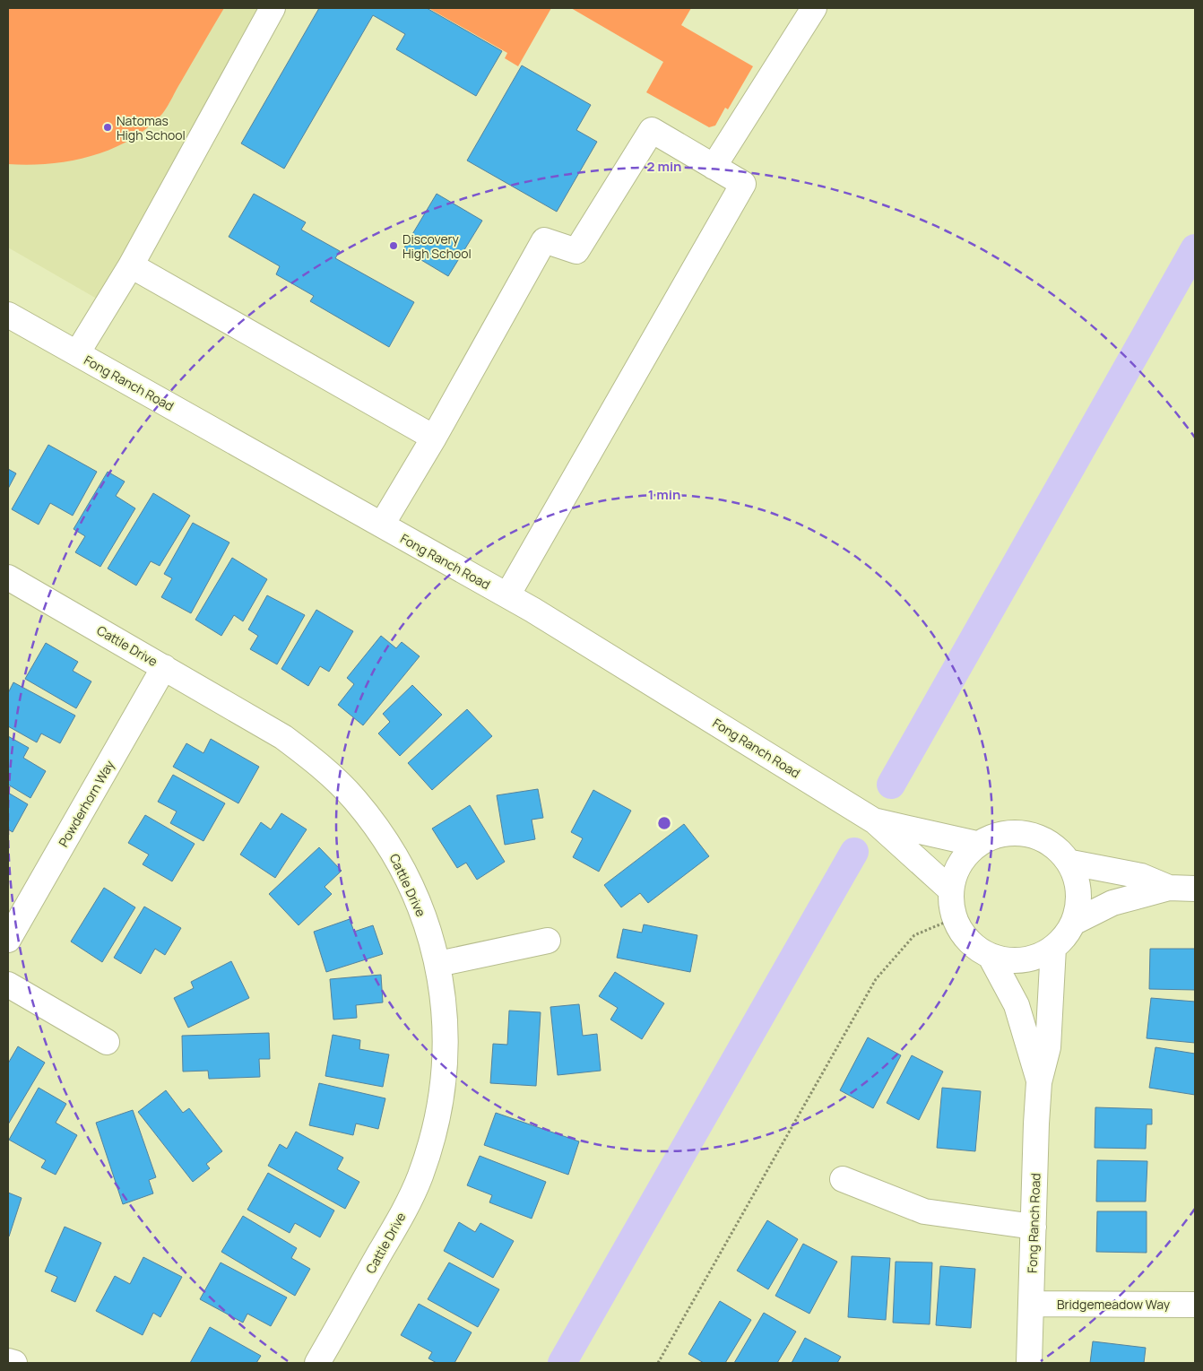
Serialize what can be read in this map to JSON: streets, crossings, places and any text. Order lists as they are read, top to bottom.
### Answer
{
  "streets": {
    "street": [
      "Fong Ranch Road",
      "Cattle Drive",
      "Powderhorn Way",
      "Bridgemeadow Way"
    ]
  },
  "crossings": [
    ["Fong Ranch Road", "Bridgemeadow Way"],
    ["Cattle Drive", "Powderhorn Way"]
  ],
  "places": ["Natomas High School", "Discovery High School"],
  "rings": ["2 min", "1 min"]
}
